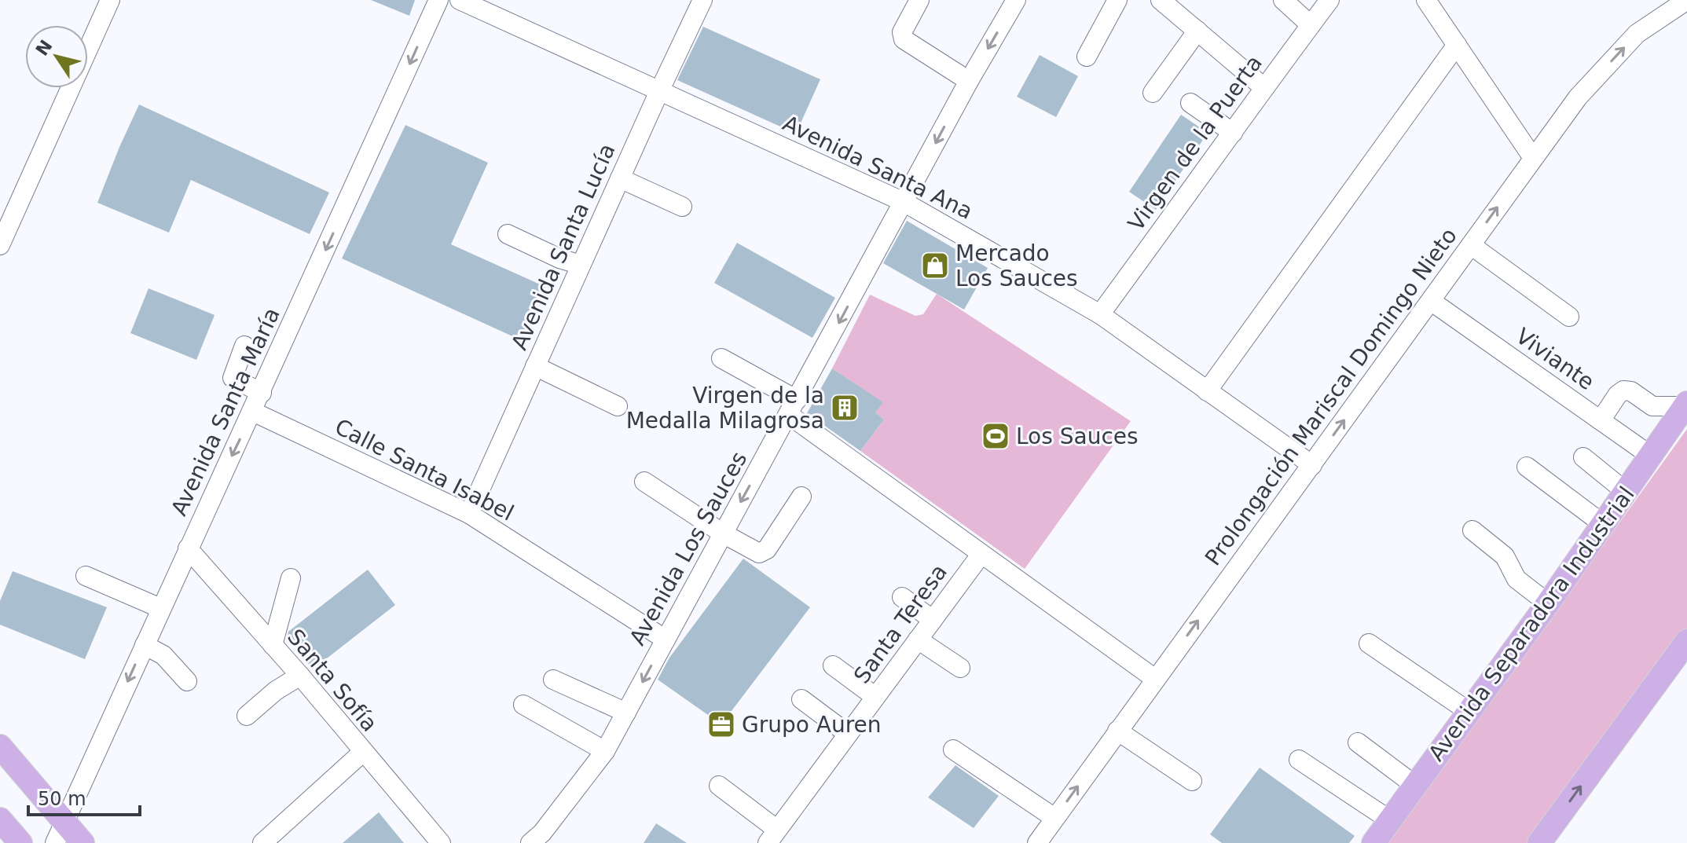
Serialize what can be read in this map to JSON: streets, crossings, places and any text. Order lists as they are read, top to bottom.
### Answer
{
  "streets": {
    "main road": ["Avenida Separadora Industrial"],
    "street": [
      "Virgen de la Puerta",
      "Avenida Santa Ana",
      "Avenida Santa Lucía",
      "Viviante",
      "Prolongación Mariscal Domingo Nieto",
      "Avenida Santa María",
      "Calle Santa Isabel",
      "Avenida Los Sauces",
      "Santa Teresa",
      "Santa Sofía"
    ]
  },
  "crossings": [
    ["Virgen de la Puerta", "Avenida Santa Ana"],
    ["Avenida Santa Ana", "Avenida Santa Lucía"],
    ["Avenida Santa Ana", "Prolongación Mariscal Domingo Nieto"],
    ["Avenida Santa Ana", "Avenida Los Sauces"],
    ["Avenida Santa Lucía", "Calle Santa Isabel"],
    ["Viviante", "Prolongación Mariscal Domingo Nieto"],
    ["Viviante", "Avenida Separadora Industrial"],
    ["Avenida Santa María", "Calle Santa Isabel"],
    ["Avenida Santa María", "Santa Sofía"],
    ["Calle Santa Isabel", "Avenida Los Sauces"]
  ],
  "one_way": ["Avenida Santa María", "Avenida Los Sauces"],
  "places": {
    "shop": ["Mercado Los Sauces"],
    "building": ["Virgen de la Medalla Milagrosa"],
    "sports": ["Los Sauces"],
    "office": ["Grupo Auren"]
  },
  "scale_bar": "50 m",
  "north": "top left"
}
